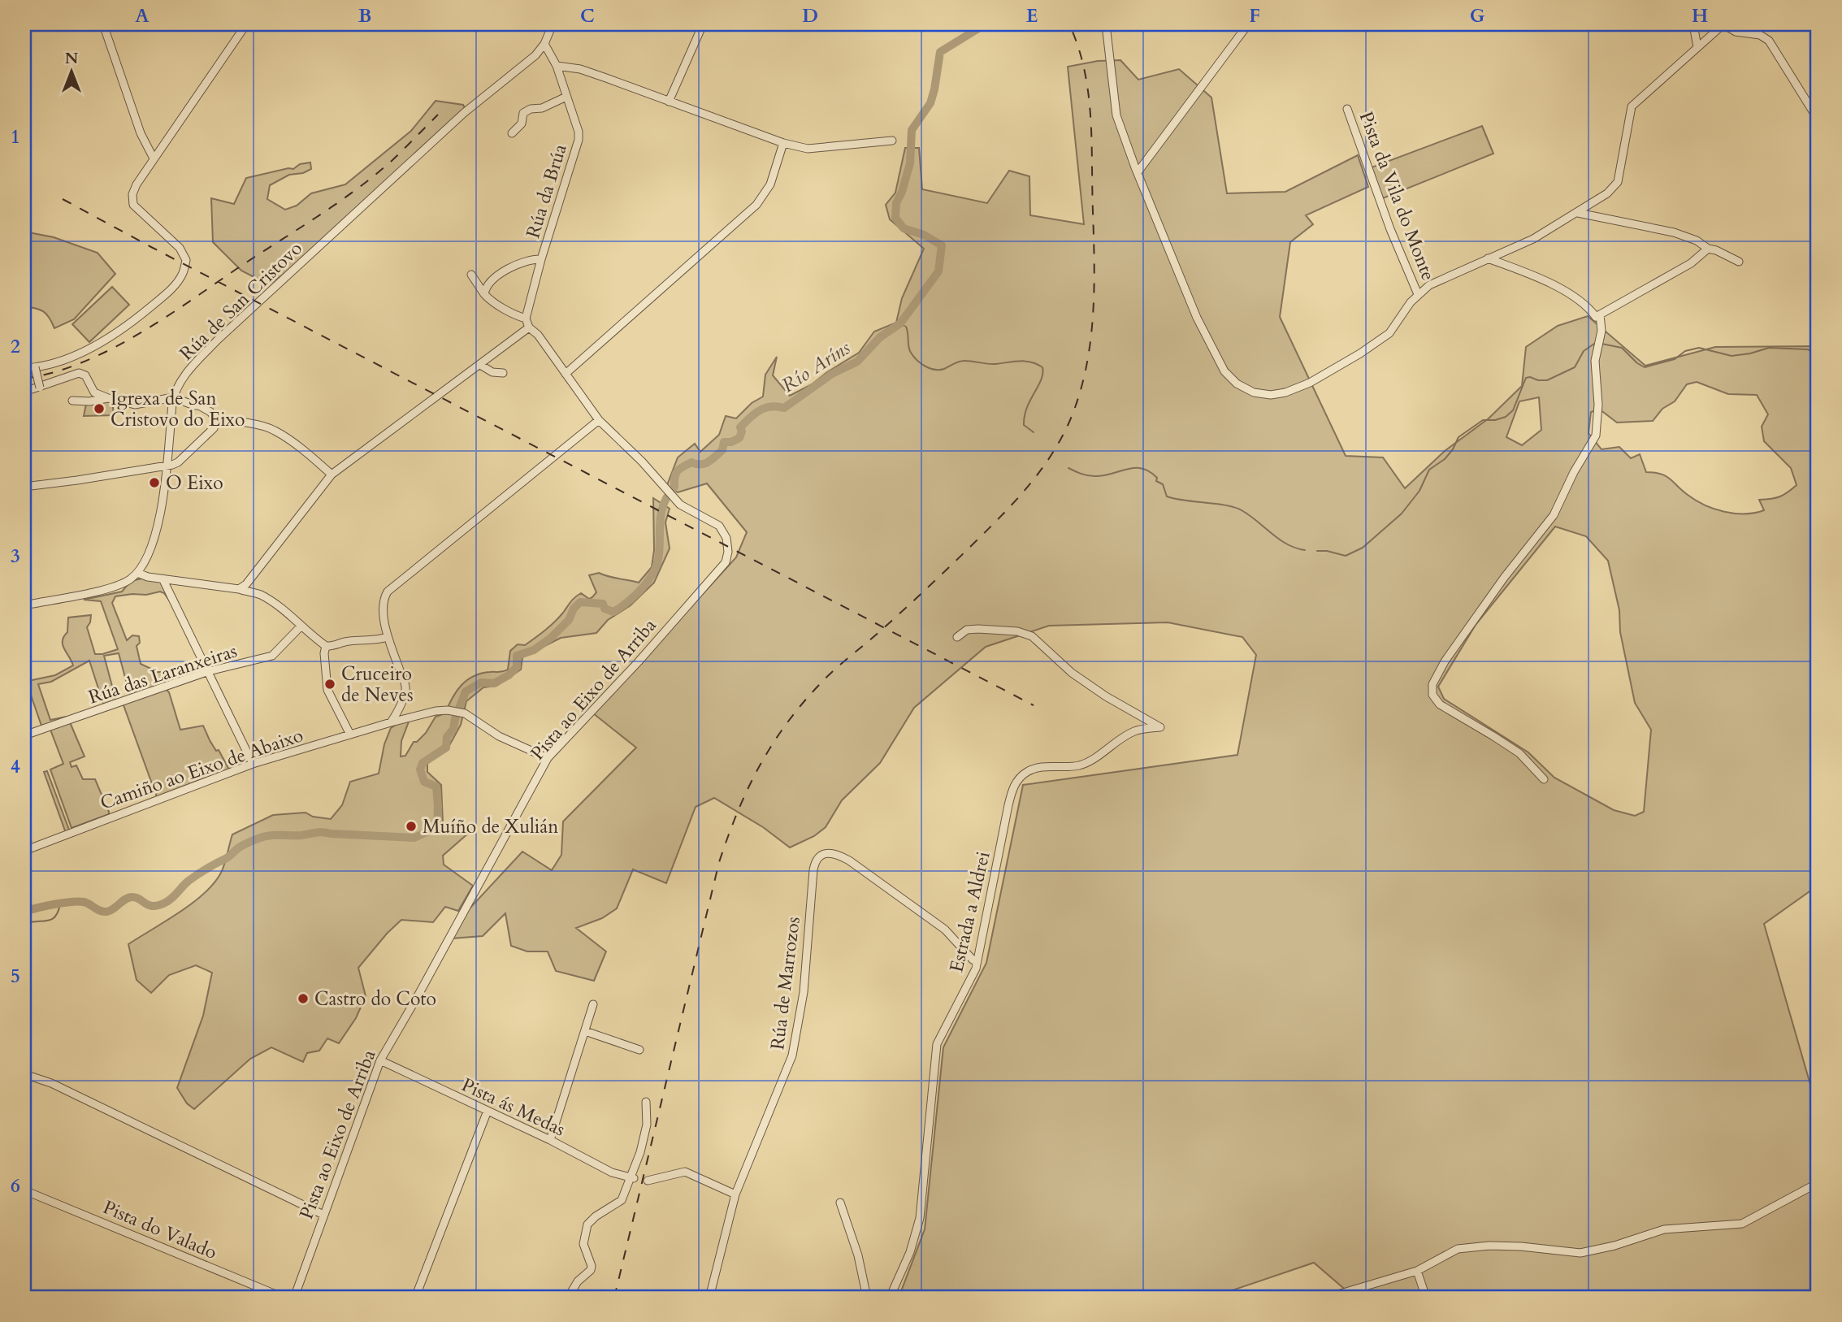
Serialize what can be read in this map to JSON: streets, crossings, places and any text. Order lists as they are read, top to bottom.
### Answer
{
  "streets": {
    "street": [
      "Rúa da Brúa",
      "Pista da Vila do Monte",
      "Rúa de San Cristovo",
      "Rúa das Laranxeiras",
      "Pista ao Eixo de Arriba",
      "Camiño ao Eixo de Abaixo",
      "Estrada a Aldrei",
      "Rúa de Marrozos",
      "Pista ás Medas",
      "Pista do Valado"
    ]
  },
  "crossings": [
    ["Rúa da Brúa", "Rúa de San Cristovo"],
    ["Rúa da Brúa", "Pista ao Eixo de Arriba"],
    ["Pista ao Eixo de Arriba", "Camiño ao Eixo de Abaixo"],
    ["Pista ao Eixo de Arriba", "Pista ás Medas"],
    ["Estrada a Aldrei", "Rúa de Marrozos"]
  ],
  "water": ["Río Aríns"],
  "places": [
    "Igrexa de San Cristovo do Eixo",
    "O Eixo",
    "Cruceiro de Neves",
    "Muíño de Xulián",
    "Castro do Coto"
  ],
  "north": "top",
  "grid": {
    "columns": [
      "A",
      "B",
      "C",
      "D",
      "E",
      "F",
      "G",
      "H"
    ],
    "rows": [
      "1",
      "2",
      "3",
      "4",
      "5",
      "6"
    ]
  }
}
